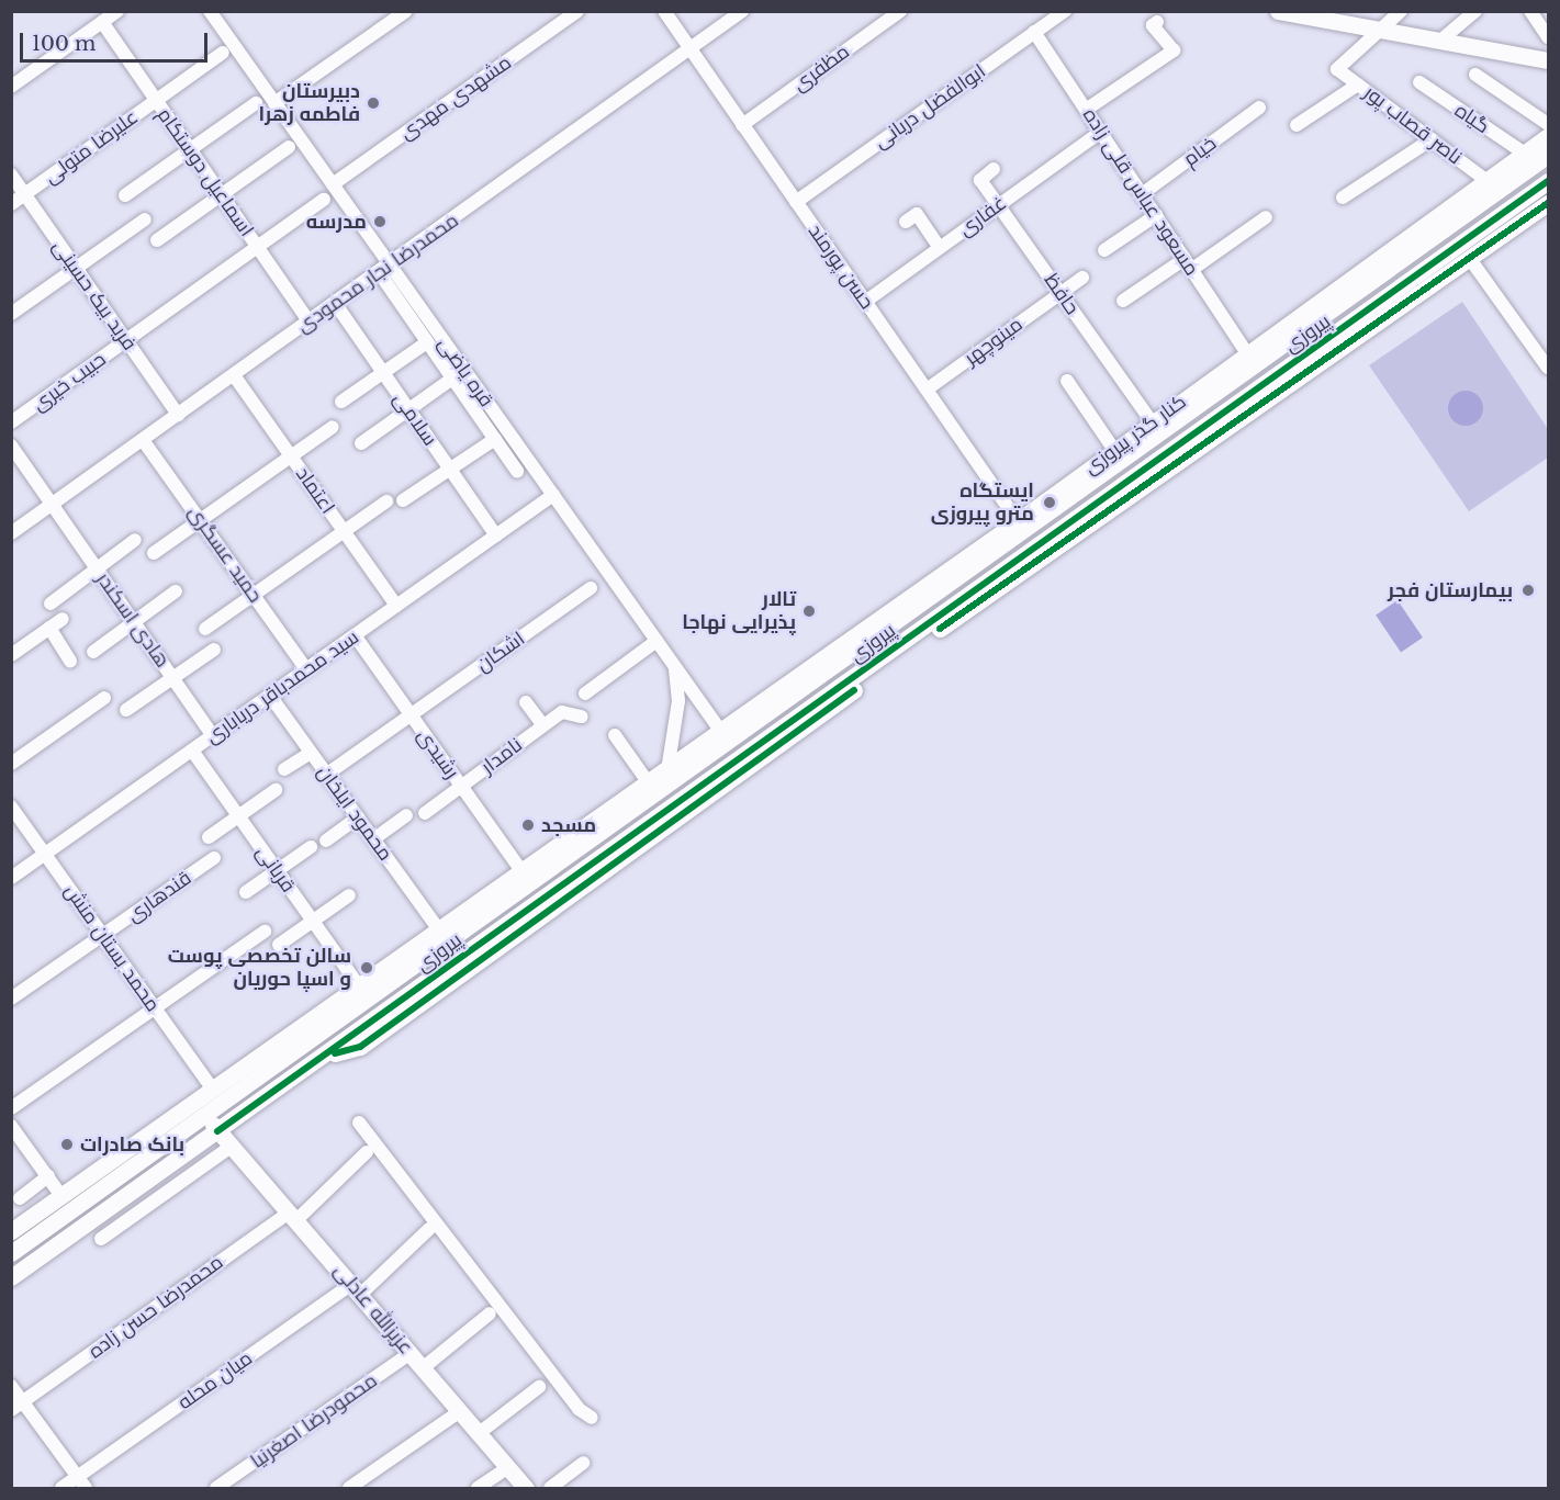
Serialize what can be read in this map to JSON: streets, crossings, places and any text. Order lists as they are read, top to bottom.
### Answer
{
  "streets": {
    "main road": ["پیروزی", "کنار گذر پیروزی", "عزیزالله عادلی"],
    "street": [
      "مظفری",
      "مشهدی مهدی",
      "ابوالفضل دریانی",
      "گیاه",
      "ناصر قصاب پور",
      "علیرضا متولی",
      "خیام",
      "اسماعیل دوستکام",
      "مسعود عباس قلی زاده",
      "غفاری",
      "حسن پورمند",
      "محمدرضا نجار محمودی",
      "حافظ",
      "فرید بیک حسینی",
      "مینوچهر",
      "قره یاضی",
      "حبیب خیری",
      "سلامی",
      "اعتماد",
      "حمید عسگری",
      "هادی اسکندر",
      "اشکان",
      "سید محمدباقر دریاباری",
      "رشیدی",
      "نامدار",
      "محمود ایلخان",
      "قربانی",
      "قندهاری",
      "محمد بستان منش",
      "محمدرضا حسن زاده",
      "میان محله",
      "محمودرضا اصغرنیا"
    ]
  },
  "crossings": [
    ["مظفری", "حسن پورمند"],
    ["مشهدی مهدی", "قره یاضی"],
    ["ابوالفضل دریانی", "مسعود عباس قلی زاده"],
    ["ابوالفضل دریانی", "حسن پورمند"],
    ["گیاه", "کنار گذر پیروزی"],
    ["ناصر قصاب پور", "کنار گذر پیروزی"],
    ["علیرضا متولی", "اسماعیل دوستکام"],
    ["علیرضا متولی", "فرید بیک حسینی"],
    ["خیام", "مسعود عباس قلی زاده"],
    ["اسماعیل دوستکام", "محمدرضا نجار محمودی"],
    ["اسماعیل دوستکام", "حبیب خیری"],
    ["مسعود عباس قلی زاده", "غفاری"],
    ["مسعود عباس قلی زاده", "پیروزی"],
    ["مسعود عباس قلی زاده", "کنار گذر پیروزی"],
    ["غفاری", "حسن پورمند"],
    ["غفاری", "حافظ"],
    ["حسن پورمند", "محمدرضا نجار محمودی"],
    ["حسن پورمند", "مینوچهر"],
    ["حسن پورمند", "کنار گذر پیروزی"],
    ["محمدرضا نجار محمودی", "فرید بیک حسینی"],
    ["محمدرضا نجار محمودی", "قره یاضی"],
    ["محمدرضا نجار محمودی", "سلامی"],
    ["محمدرضا نجار محمودی", "اعتماد"],
    ["محمدرضا نجار محمودی", "حمید عسگری"],
    ["محمدرضا نجار محمودی", "هادی اسکندر"],
    ["حافظ", "مینوچهر"],
    ["حافظ", "کنار گذر پیروزی"],
    ["فرید بیک حسینی", "حبیب خیری"],
    ["پیروزی", "قره یاضی"],
    ["پیروزی", "کنار گذر پیروزی"],
    ["پیروزی", "عزیزالله عادلی"],
    ["قره یاضی", "کنار گذر پیروزی"],
    ["قره یاضی", "سید محمدباقر دریاباری"],
    ["سلامی", "سید محمدباقر دریاباری"],
    ["اعتماد", "سید محمدباقر دریاباری"],
    ["حمید عسگری", "سید محمدباقر دریاباری"],
    ["هادی اسکندر", "سید محمدباقر دریاباری"],
    ["اشکان", "رشیدی"],
    ["اشکان", "محمود ایلخان"],
    ["سید محمدباقر دریاباری", "رشیدی"],
    ["سید محمدباقر دریاباری", "محمود ایلخان"],
    ["سید محمدباقر دریاباری", "قربانی"],
    ["سید محمدباقر دریاباری", "محمد بستان منش"],
    ["رشیدی", "نامدار"],
    ["قندهاری", "محمد بستان منش"],
    ["محمدرضا حسن زاده", "عزیزالله عادلی"],
    ["عزیزالله عادلی", "میان محله"],
    ["عزیزالله عادلی", "محمودرضا اصغرنیا"]
  ],
  "places": [
    "دبیرستان فاطمه زهرا",
    "مدرسه",
    "ایستگاه مترو پیروزی",
    "بیمارستان فجر",
    "تالار پذیرایی نهاجا",
    "مسجد",
    "سالن تخصصی پوست و اسپا حوریان",
    "بانک صادرات"
  ],
  "scale_bar": "100 m"
}
